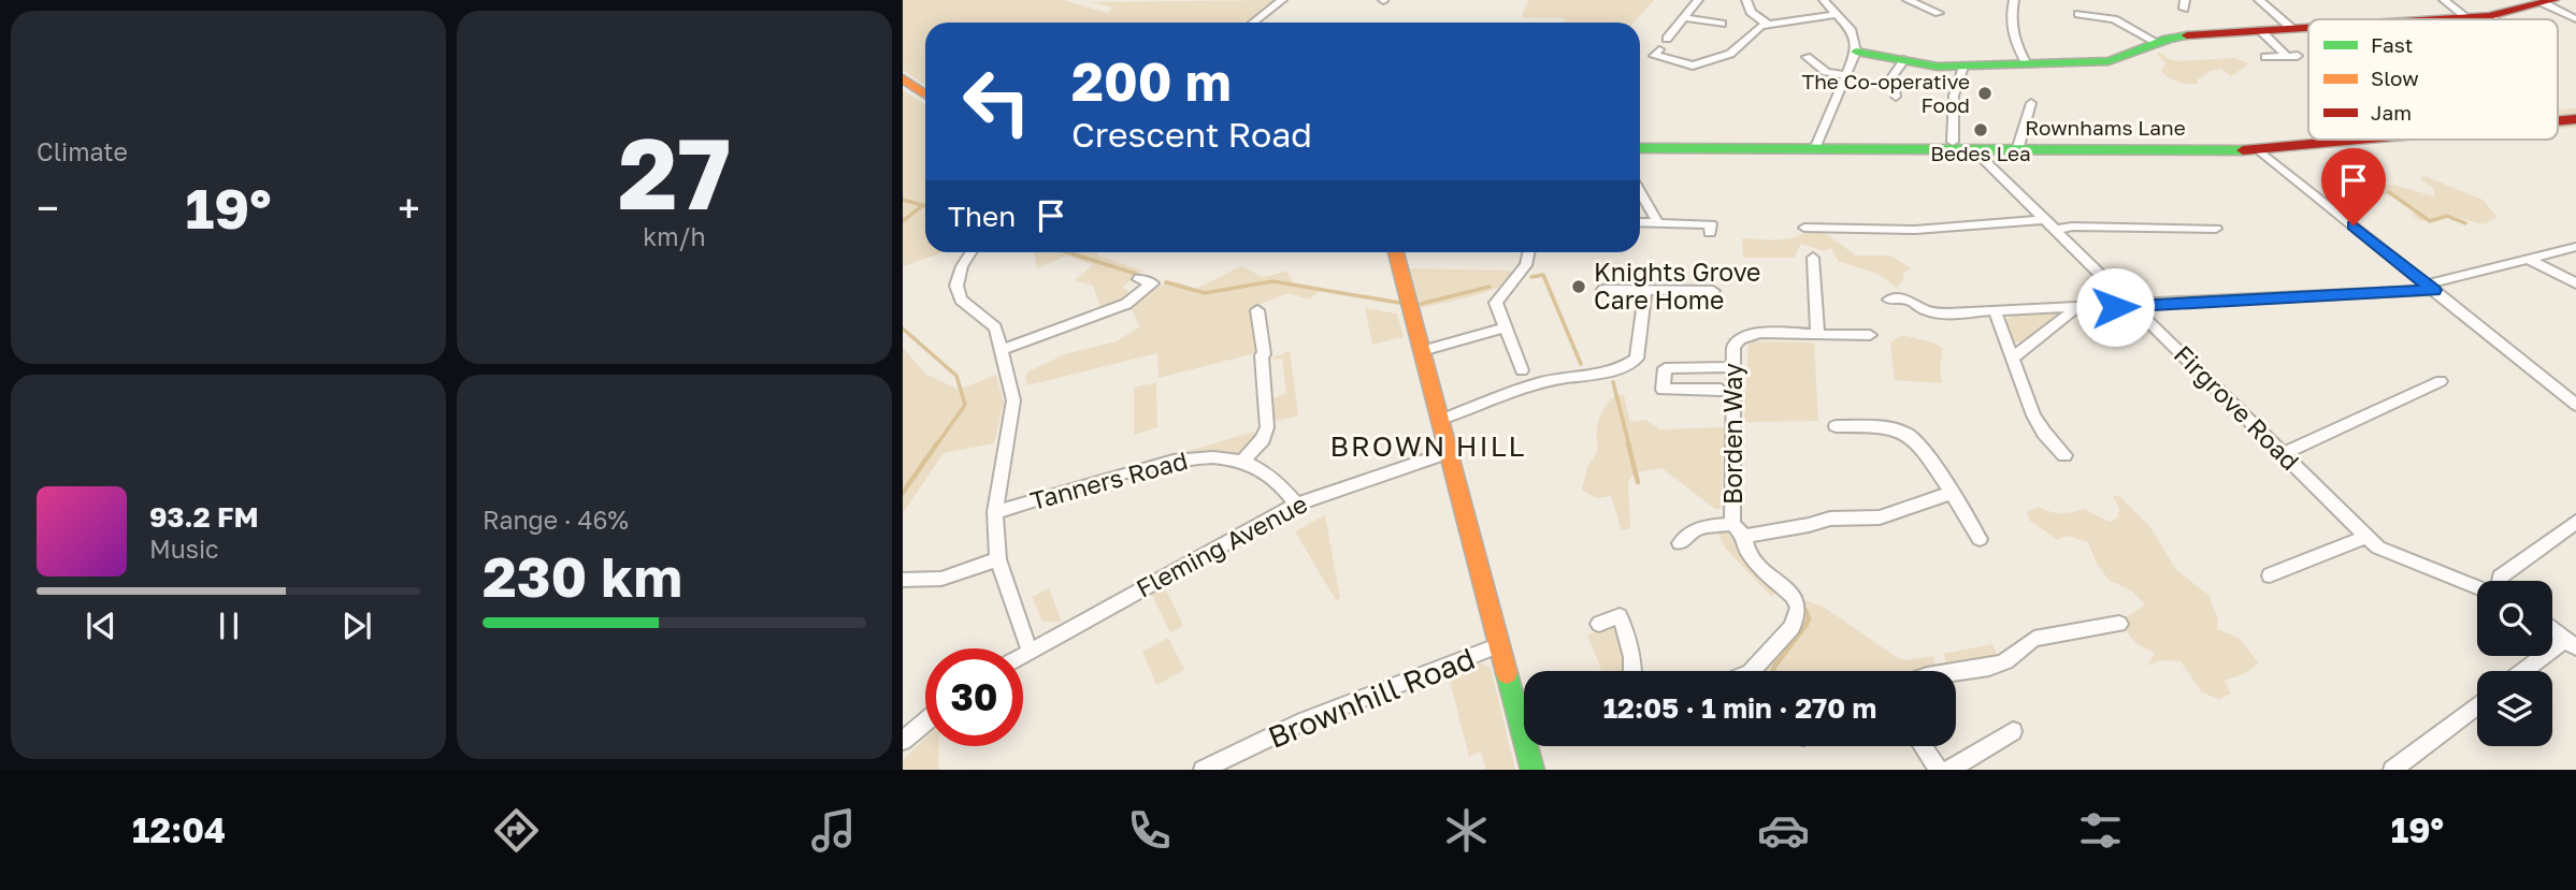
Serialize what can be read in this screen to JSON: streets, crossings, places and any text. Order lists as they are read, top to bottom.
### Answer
{
  "streets": {
    "street": [
      "Rownhams Lane",
      "Firgrove Road",
      "Borden Way",
      "Tanners Road",
      "Fleming Avenue",
      "Brownhill Road"
    ]
  },
  "crossings": [
    ["Rownhams Lane", "Firgrove Road"],
    ["Tanners Road", "Fleming Avenue"]
  ],
  "districts": ["BROWN HILL"],
  "places": ["The Co-operative Food", "Bedes Lea", "Knights Grove Care Home"],
  "legend": ["Fast", "Slow", "Jam"],
  "page": {
    "tile": [
      "Climate",
      ["27", "km/h"],
      ["Range · 46%", "230 km"]
    ],
    "turn": ["200 m", "Crescent Road"],
    "heat": ["−", "19°", "+"],
    "then": "Then",
    "song": ["93.2 FM", "Music"],
    "limit": "30",
    "trip": "12:05 · 1 min · 270 m",
    "tabs": ["12:04", "19°"]
  }
}
